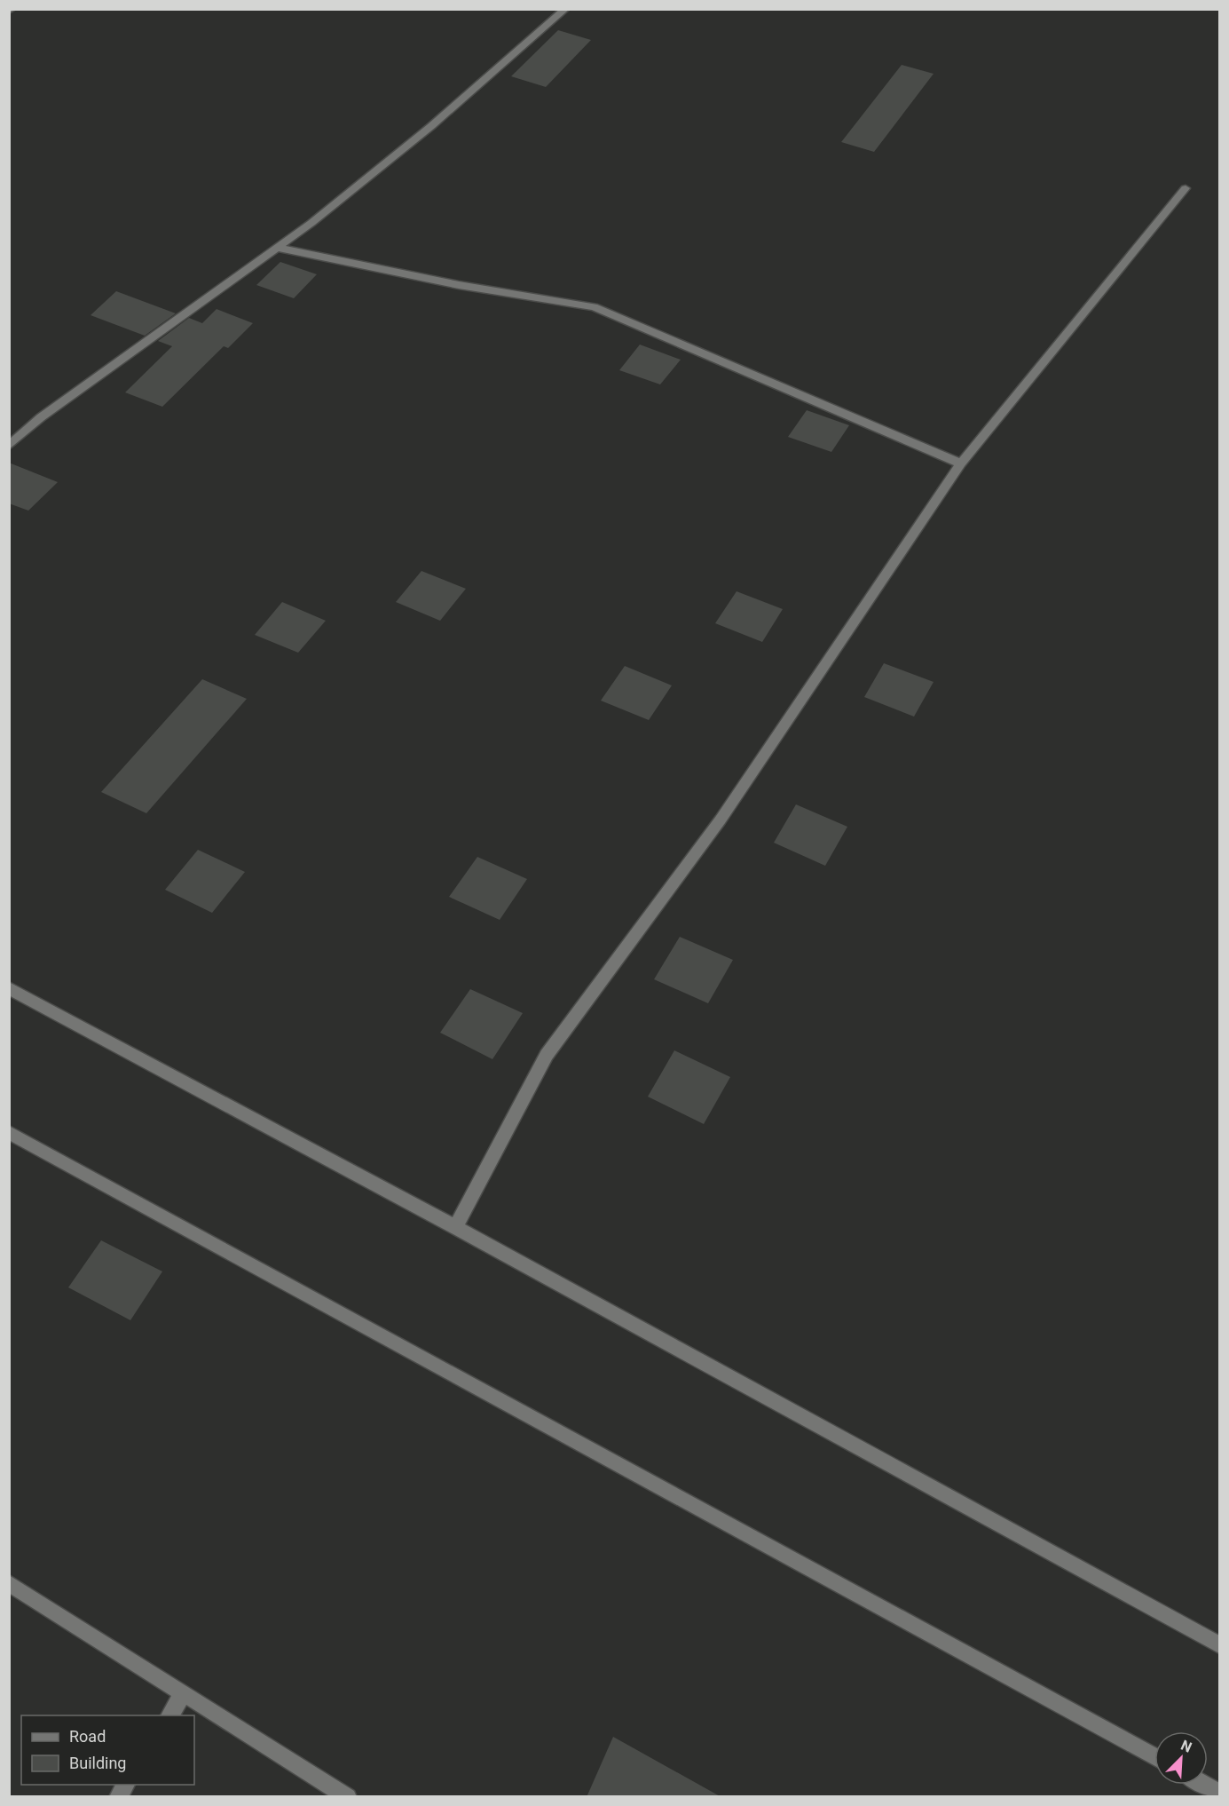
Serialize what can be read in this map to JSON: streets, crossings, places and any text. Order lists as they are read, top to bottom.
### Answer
{
  "legend": ["Road", "Building"],
  "north": "top right"
}
